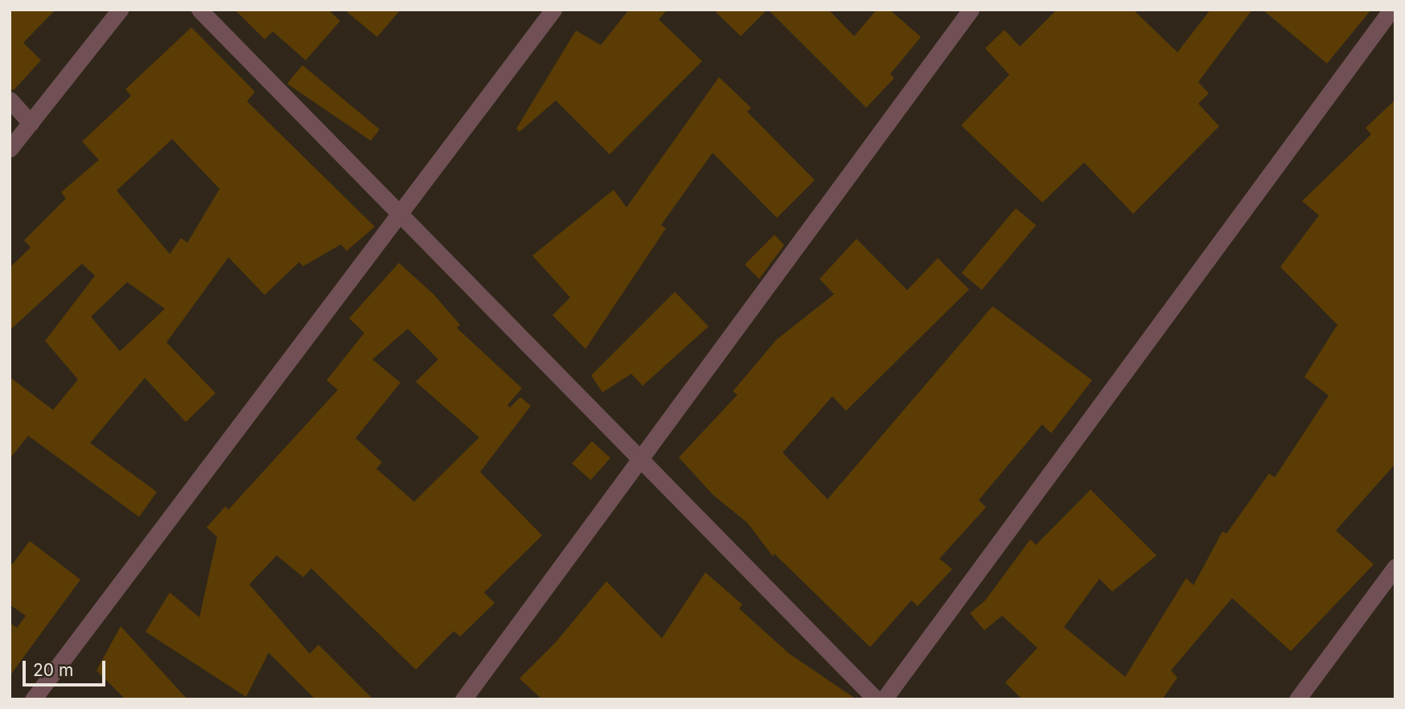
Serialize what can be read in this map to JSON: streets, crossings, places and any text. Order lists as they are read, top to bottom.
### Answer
{
  "scale_bar": "20 m"
}
